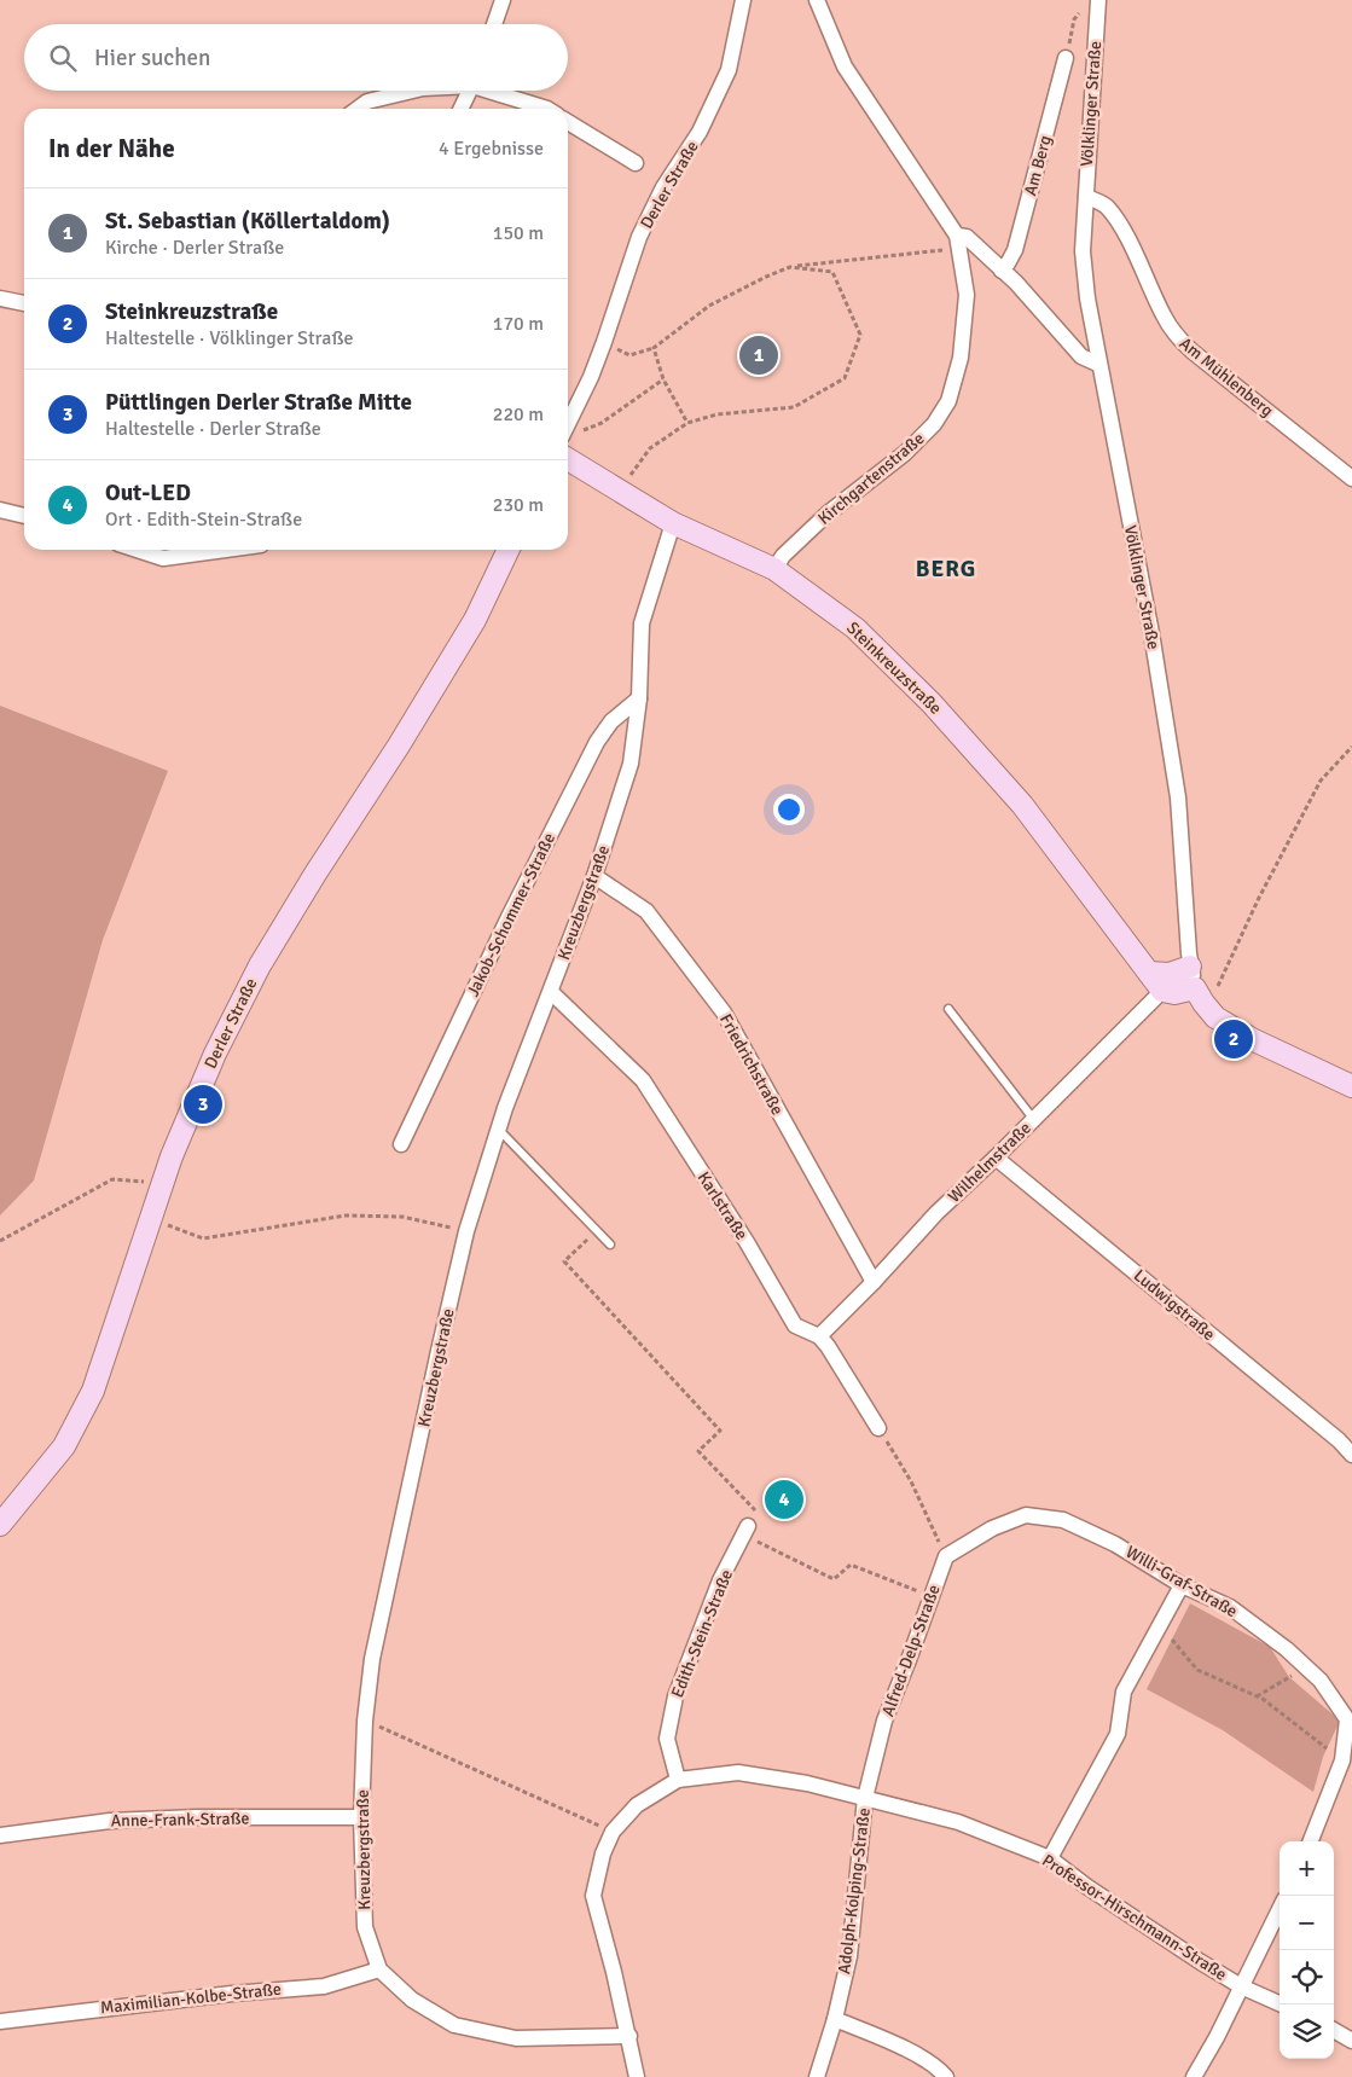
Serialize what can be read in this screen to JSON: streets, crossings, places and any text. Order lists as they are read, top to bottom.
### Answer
{
  "streets": {
    "street": [
      "Völklinger Straße",
      "Am Berg",
      "Derler Straße",
      "Am Mühlenberg",
      "Kirchgartenstraße",
      "Steinkreuzstraße",
      "Kreuzbergstraße",
      "Jakob-Schommer-Straße",
      "Friedrichstraße",
      "Wilhelmstraße",
      "Karlstraße",
      "Ludwigstraße",
      "Willi-Graf-Straße",
      "Edith-Stein-Straße",
      "Alfred-Delp-Straße",
      "Anne-Frank-Straße",
      "Adolph-Kolping-Straße",
      "Professor-Hirschmann-Straße",
      "Maximilian-Kolbe-Straße"
    ]
  },
  "crossings": [
    ["Völklinger Straße", "Am Mühlenberg"],
    ["Völklinger Straße", "Kirchgartenstraße"],
    ["Am Berg", "Kirchgartenstraße"],
    ["Kirchgartenstraße", "Steinkreuzstraße"],
    ["Steinkreuzstraße", "Kreuzbergstraße"],
    ["Steinkreuzstraße", "Wilhelmstraße"],
    ["Kreuzbergstraße", "Jakob-Schommer-Straße"],
    ["Kreuzbergstraße", "Friedrichstraße"],
    ["Kreuzbergstraße", "Karlstraße"],
    ["Kreuzbergstraße", "Anne-Frank-Straße"],
    ["Kreuzbergstraße", "Professor-Hirschmann-Straße"],
    ["Kreuzbergstraße", "Maximilian-Kolbe-Straße"],
    ["Friedrichstraße", "Wilhelmstraße"],
    ["Wilhelmstraße", "Karlstraße"],
    ["Wilhelmstraße", "Ludwigstraße"],
    ["Willi-Graf-Straße", "Alfred-Delp-Straße"],
    ["Edith-Stein-Straße", "Professor-Hirschmann-Straße"],
    ["Alfred-Delp-Straße", "Adolph-Kolping-Straße"],
    ["Alfred-Delp-Straße", "Professor-Hirschmann-Straße"],
    ["Adolph-Kolping-Straße", "Professor-Hirschmann-Straße"]
  ],
  "districts": ["BERG"],
  "page": {
    "search": "Hier suchen",
    "heading": ["In der Nähe", "4 Ergebnisse"],
    "list": [
      {
        "mark": "1",
        "name": "St. Sebastian (Köllertaldom)",
        "note": "Kirche · Derler Straße",
        "value": "150 m"
      },
      {
        "mark": "2",
        "name": "Steinkreuzstraße",
        "note": "Haltestelle · Völklinger Straße",
        "value": "170 m"
      },
      {
        "mark": "3",
        "name": "Püttlingen Derler Straße Mitte",
        "note": "Haltestelle · Derler Straße",
        "value": "220 m"
      },
      {
        "mark": "4",
        "name": "Out-LED",
        "note": "Ort · Edith-Stein-Straße",
        "value": "230 m"
      }
    ],
    "pins": [
      "1",
      "2",
      "3",
      "4"
    ],
    "map_buttons": ["+", "−"]
  }
}
